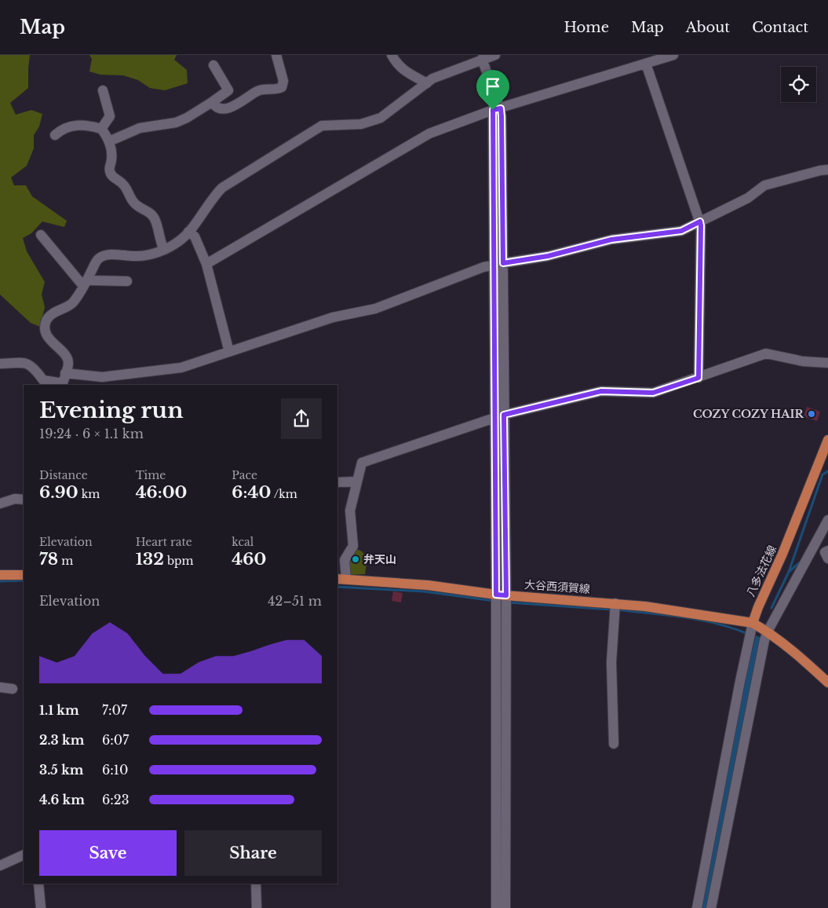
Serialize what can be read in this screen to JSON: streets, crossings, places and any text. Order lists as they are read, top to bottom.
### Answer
{
  "streets": {
    "main road": ["八多法花線", "大谷西須賀線"]
  },
  "crossings": [
    ["八多法花線", "大谷西須賀線"]
  ],
  "places": ["COZY COZY HAIR", "弁天山"],
  "page": {
    "header": "Map",
    "nav": [
      "Home",
      "Map",
      "About",
      "Contact"
    ],
    "heading": ["Evening run", "19:24 · 6 × 1.1 km"],
    "stats": [
      ["Distance", "6.90 km"],
      ["Time", "46:00"],
      ["Pace", "6:40 /km"],
      ["Elevation", "78 m"],
      ["Heart rate", "132 bpm"],
      ["kcal", "460"]
    ],
    "chart": ["Elevation", "42–51 m"],
    "list": [
      {
        "name": "1.1 km",
        "note": "7:07"
      },
      {
        "name": "2.3 km",
        "note": "6:07"
      },
      {
        "name": "3.5 km",
        "note": "6:10"
      },
      {
        "name": "4.6 km",
        "note": "6:23"
      }
    ],
    "buttons": ["Save", "Share"]
  }
}
